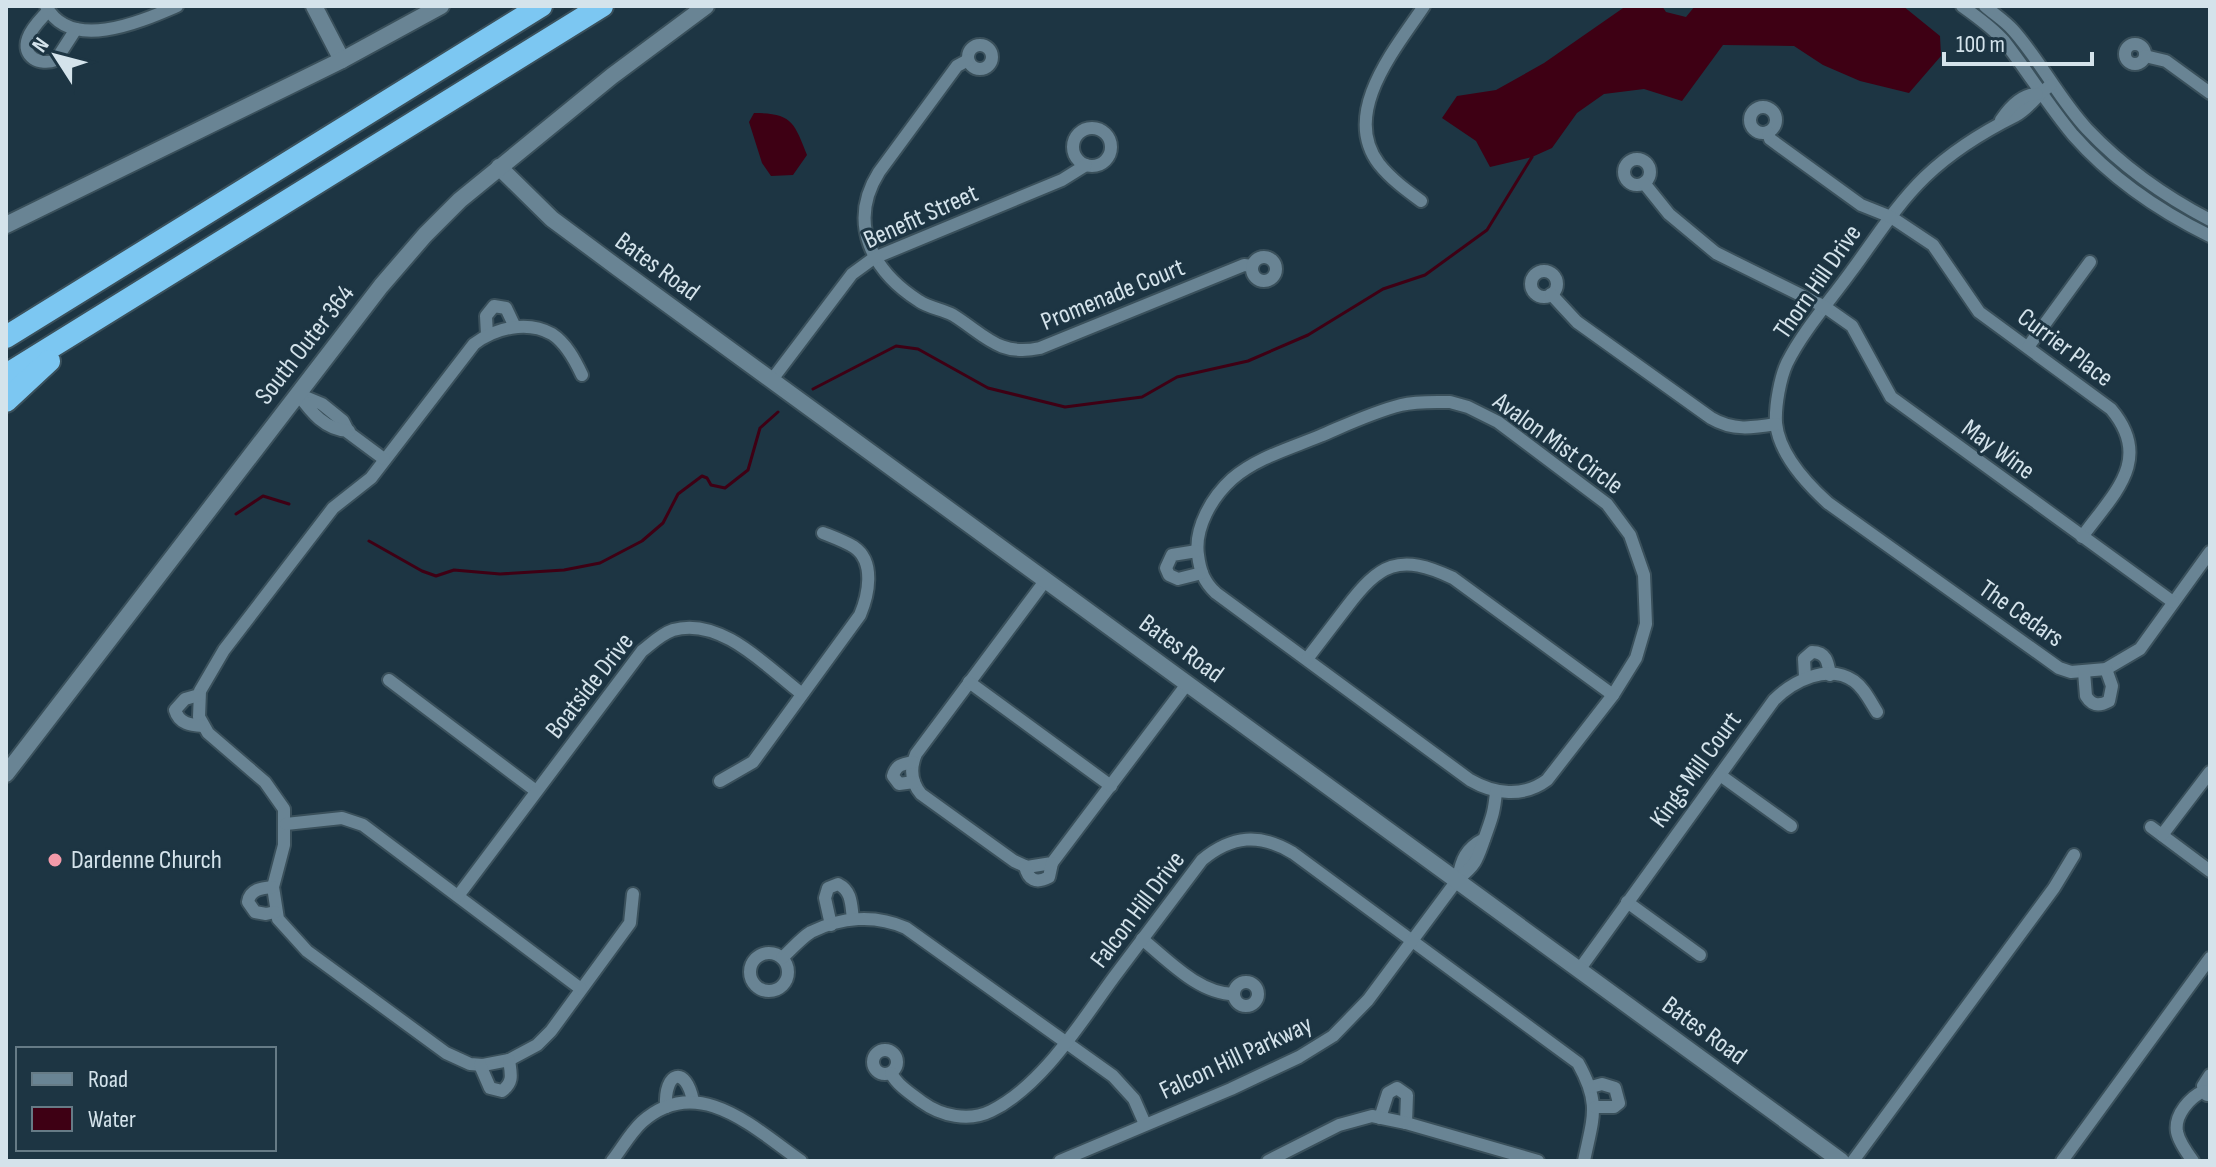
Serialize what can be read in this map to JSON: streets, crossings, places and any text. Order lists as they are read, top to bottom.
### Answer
{
  "streets": {
    "street": [
      "Benefit Street",
      "Bates Road",
      "Thorn Hill Drive",
      "Promenade Court",
      "South Outer 364",
      "Currier Place",
      "Avalon Mist Circle",
      "May Wine",
      "The Cedars",
      "Boatside Drive",
      "Kings Mill Court",
      "Falcon Hill Drive",
      "Falcon Hill Parkway"
    ]
  },
  "crossings": [
    ["Benefit Street", "Bates Road"],
    ["Benefit Street", "Promenade Court"],
    ["Bates Road", "South Outer 364"],
    ["Bates Road", "Kings Mill Court"],
    ["Bates Road", "Falcon Hill Parkway"],
    ["Thorn Hill Drive", "Currier Place"],
    ["Thorn Hill Drive", "May Wine"],
    ["Thorn Hill Drive", "The Cedars"],
    ["Currier Place", "May Wine"],
    ["Avalon Mist Circle", "Falcon Hill Parkway"],
    ["May Wine", "The Cedars"],
    ["Falcon Hill Drive", "Falcon Hill Parkway"]
  ],
  "places": ["Dardenne Church"],
  "legend": ["Road", "Water"],
  "scale_bar": "100 m",
  "north": "top left"
}
